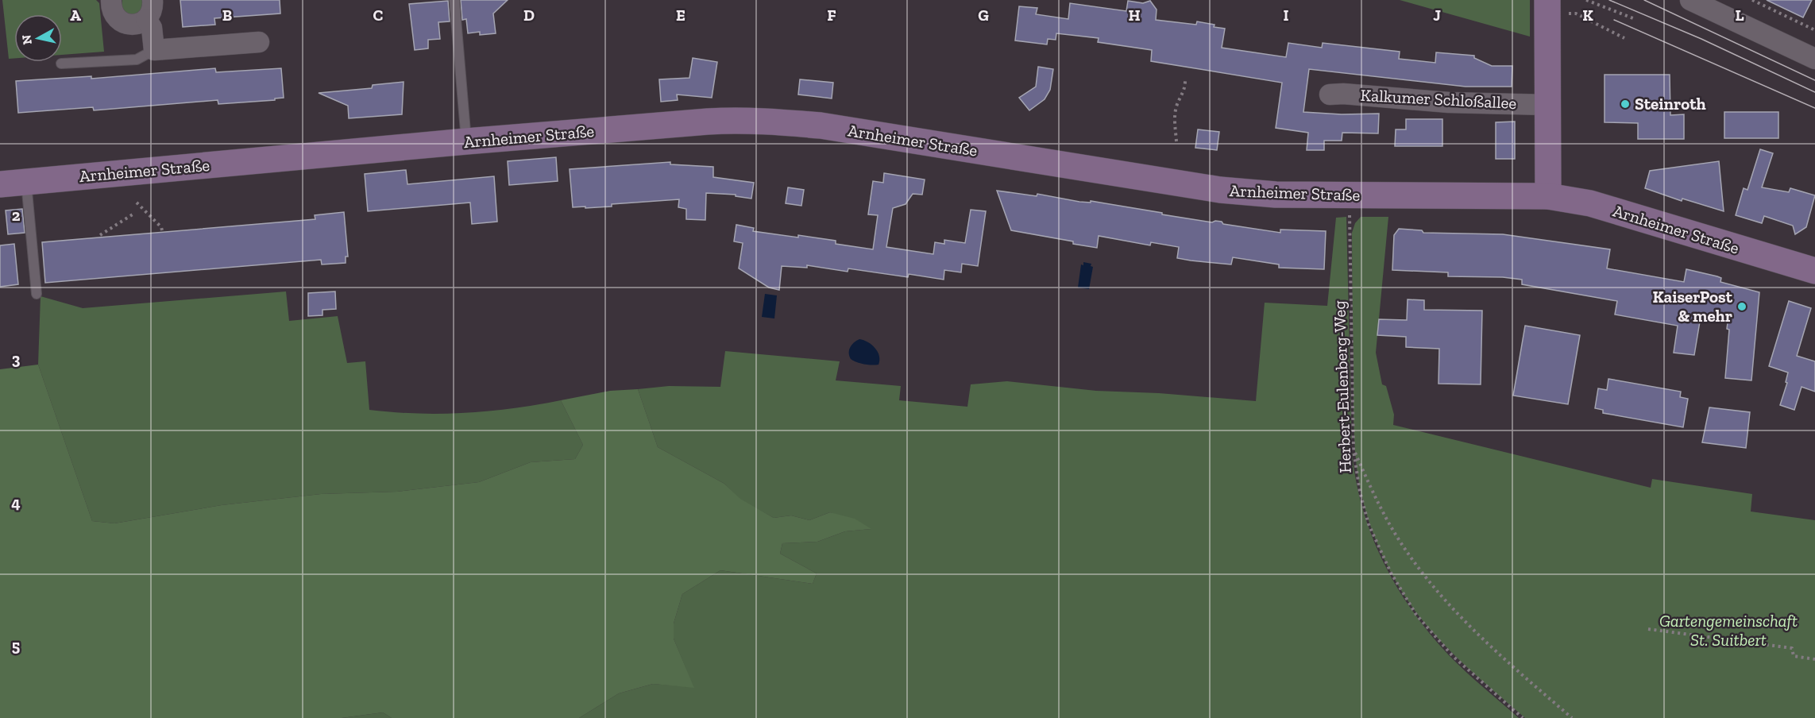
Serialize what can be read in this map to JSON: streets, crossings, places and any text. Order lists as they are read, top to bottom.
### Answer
{
  "streets": {
    "main road": ["Arnheimer Straße"],
    "street": ["Kalkumer Schloßallee"],
    "path": ["Herbert-Eulenberg-Weg"]
  },
  "crossings": [
    ["Arnheimer Straße", "Herbert-Eulenberg-Weg"]
  ],
  "parks": ["Gartengemeinschaft St. Suitbert"],
  "places": ["Steinroth", "KaiserPost & mehr"],
  "north": "left",
  "grid": {
    "columns": [
      "A",
      "B",
      "C",
      "D",
      "E",
      "F",
      "G",
      "H",
      "I",
      "J",
      "K",
      "L"
    ],
    "rows": [
      "2",
      "3",
      "4",
      "5"
    ]
  }
}
